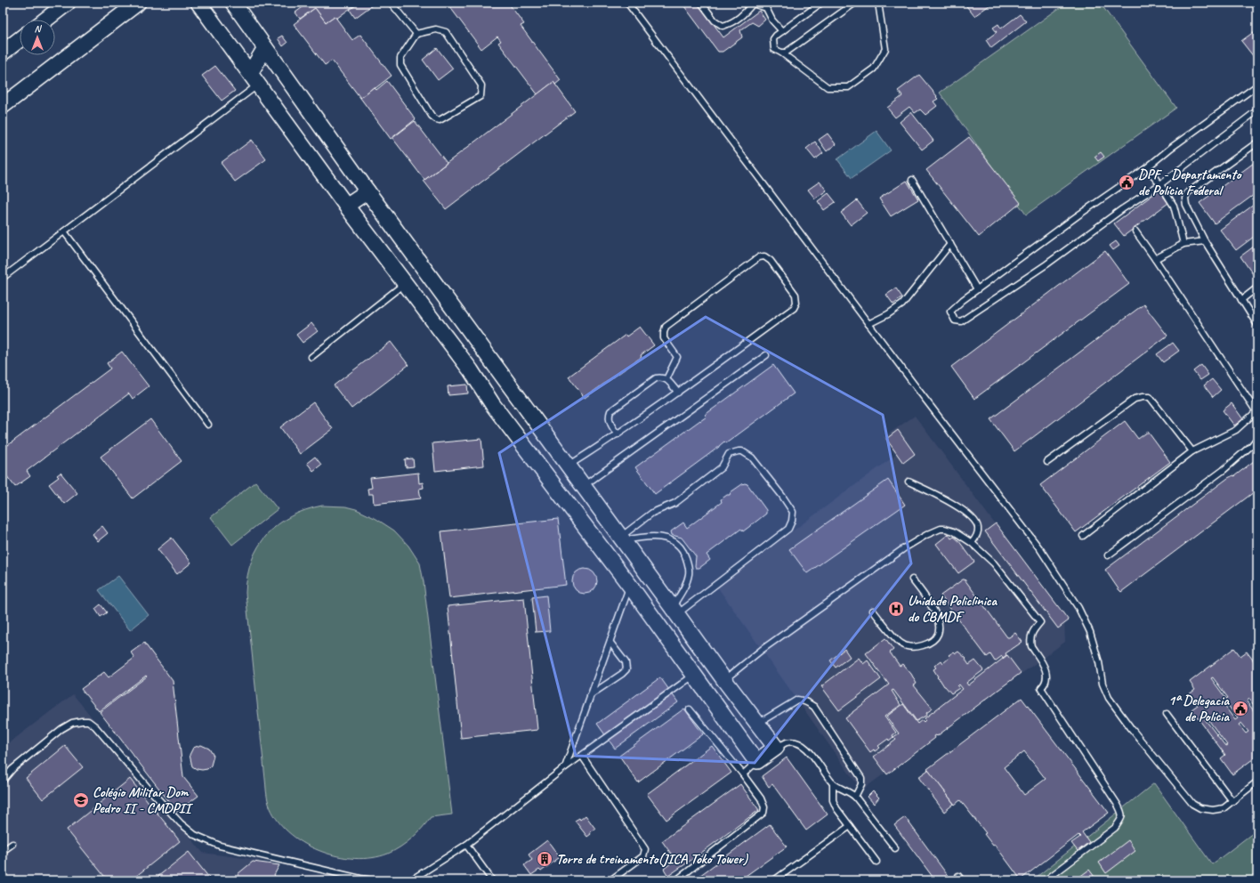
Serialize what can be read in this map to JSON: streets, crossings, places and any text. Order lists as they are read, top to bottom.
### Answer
{
  "places": {
    "public building": ["DPF - Departamento de Polícia Federal", "1ª Delegacia de Polícia"],
    "hospital": ["Unidade Policlinica do CBMDF"],
    "school or university": ["Colégio Militar Dom Pedro II - CMDPII"],
    "building": ["Torre de treinamento(JICA Toko Tower)"]
  },
  "north": "top"
}
